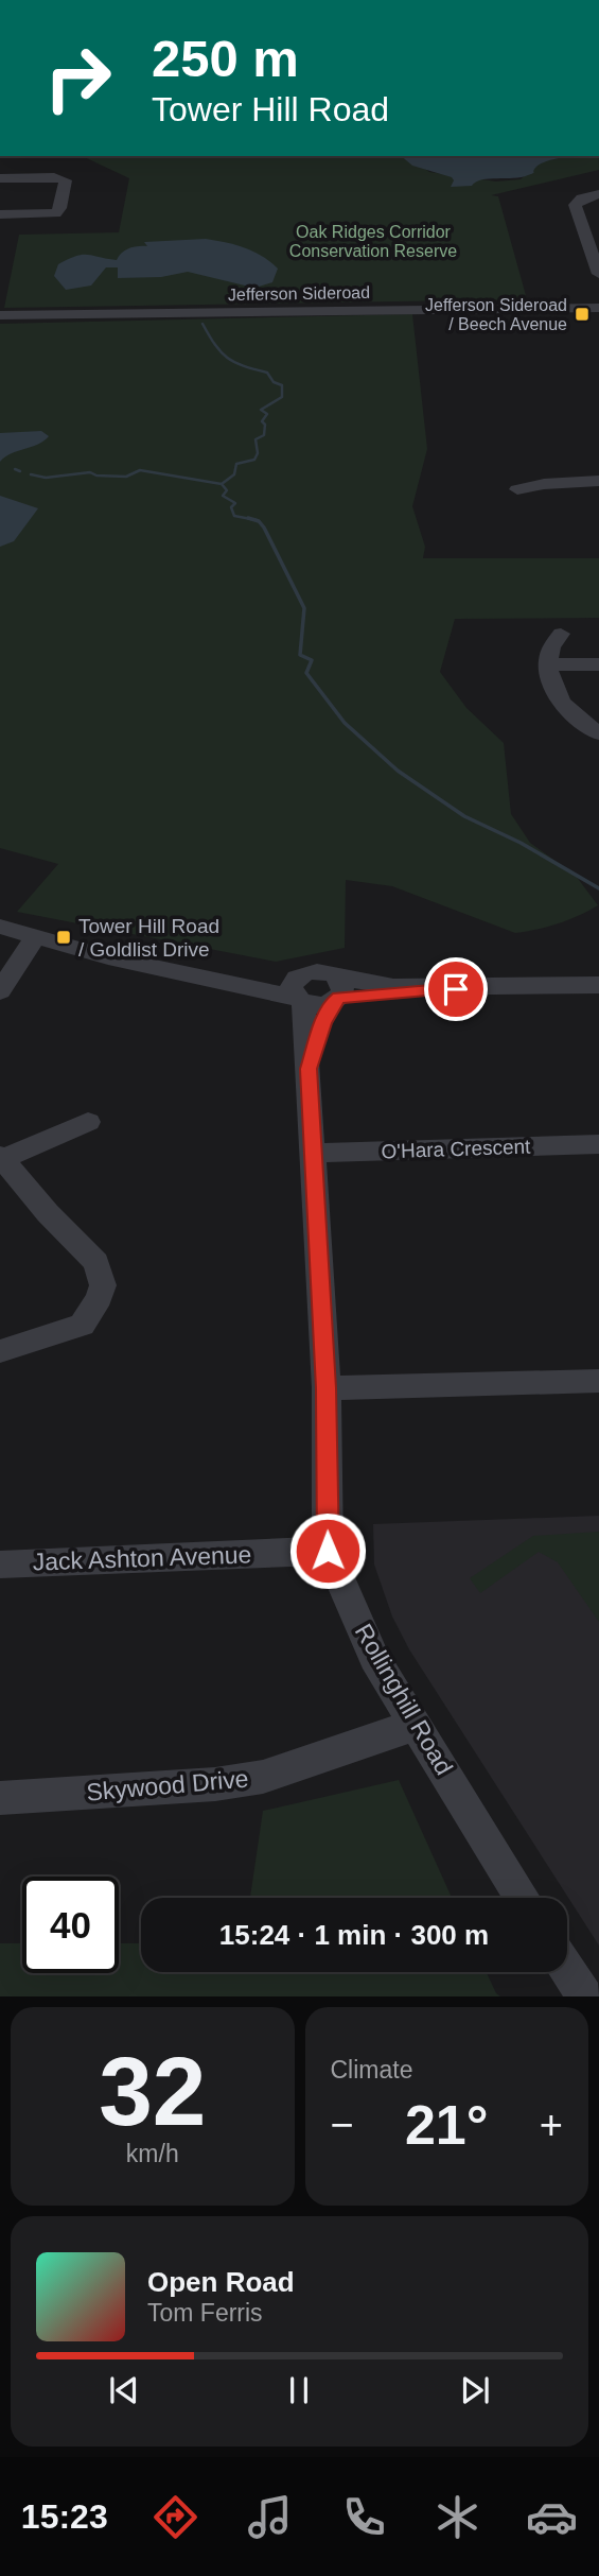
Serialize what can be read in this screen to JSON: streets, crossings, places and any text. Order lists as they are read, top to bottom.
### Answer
{
  "streets": {
    "street": [
      "Jefferson Sideroad",
      "O'Hara Crescent",
      "Jack Ashton Avenue",
      "Rollinghill Road",
      "Skywood Drive"
    ]
  },
  "crossings": [
    ["O'Hara Crescent", "Rollinghill Road"],
    ["Jack Ashton Avenue", "Rollinghill Road"],
    ["Rollinghill Road", "Skywood Drive"]
  ],
  "parks": ["Oak Ridges Corridor Conservation Reserve"],
  "places": {
    "transit": ["Jefferson Sideroad / Beech Avenue", "Tower Hill Road / Goldlist Drive"]
  },
  "page": {
    "turn": ["250 m", "Tower Hill Road"],
    "limit": "40",
    "trip": "15:24 · 1 min · 300 m",
    "tile": [
      ["32", "km/h"],
      "Climate"
    ],
    "heat": ["−", "21°", "+"],
    "song": ["Open Road", "Tom Ferris"],
    "tabs": "15:23"
  }
}
